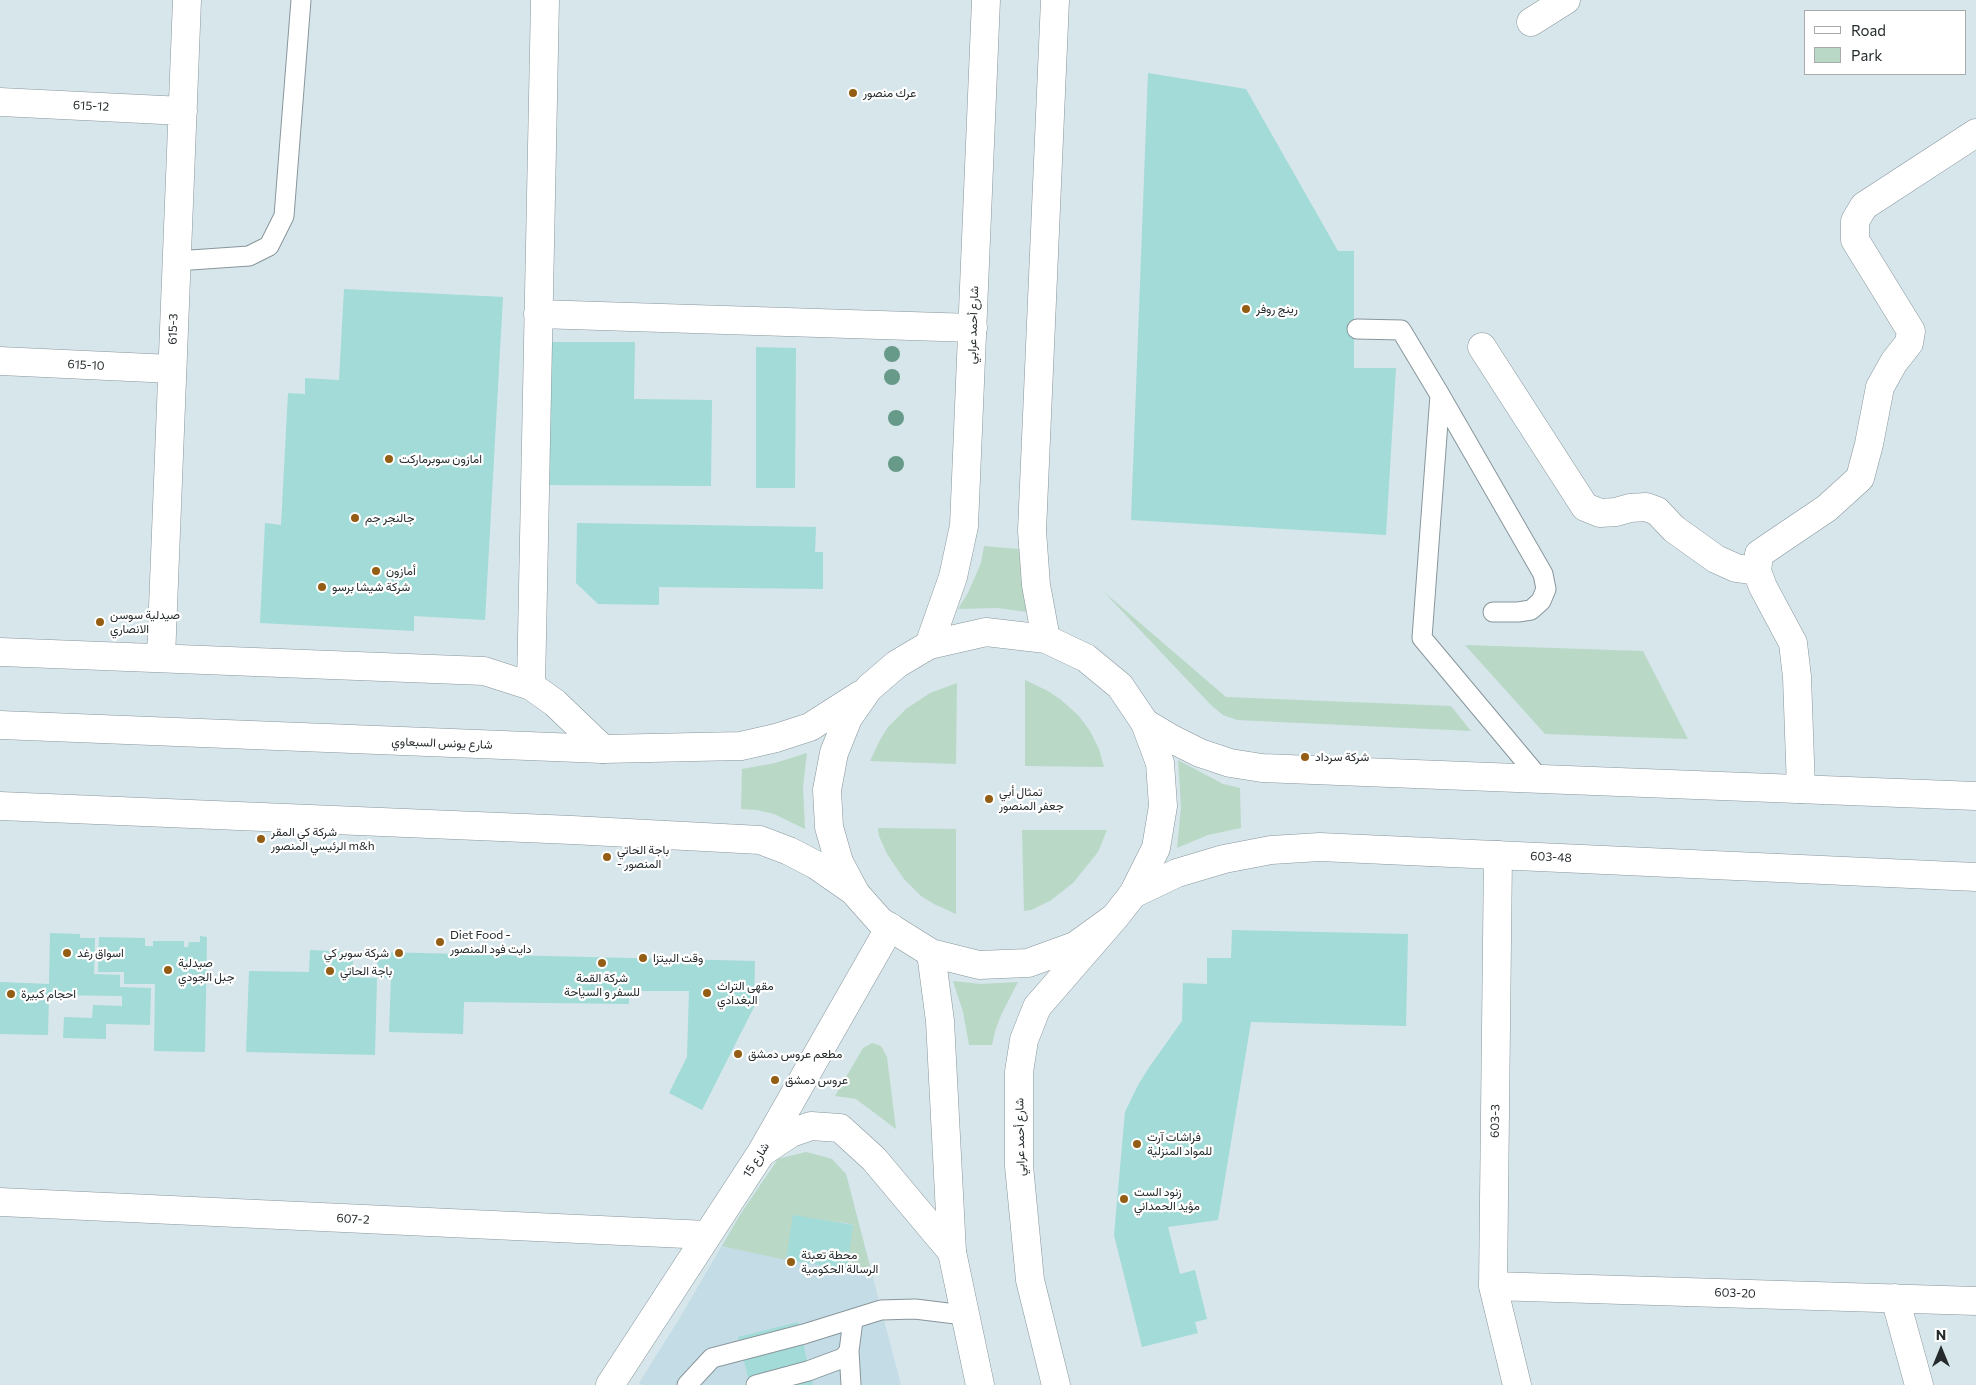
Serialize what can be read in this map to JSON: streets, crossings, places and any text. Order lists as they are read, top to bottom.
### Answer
{
  "streets": {
    "street": [
      "615-12",
      "شارع أحمد عرابي",
      "615-3",
      "615-10",
      "شارع يونس السبعاوي",
      "603-48",
      "603-3",
      "شارع 15",
      "607-2",
      "603-20"
    ]
  },
  "crossings": [
    ["615-12", "615-3"],
    ["615-3", "615-10"],
    ["603-48", "603-3"],
    ["603-3", "603-20"],
    ["شارع 15", "607-2"]
  ],
  "places": [
    "عرك منصور",
    "رينج روفر",
    "امازون سوبرماركت",
    "جالنجر جم",
    "أمازون",
    "شركة شيشا برسو",
    "صيدلية سوسن الانصاري",
    "شركة سرداد",
    "تمثال أبي جعفر المنصور",
    "شركة كي المقر الرئيسي المنصور m&h",
    "باجة الحاتي - المنصور",
    "Diet Food - دايت فود المنصور",
    "اسواق رغد",
    "شركة سوبر كي",
    "وقت البيتزا",
    "شركة القمة للسفر و السياحة",
    "صيدلية جبل الجودي",
    "باجة الحاتي",
    "مقهى التراث البغدادي",
    "احجام كبيرة",
    "مطعم عروس دمشق",
    "عروس دمشق",
    "فراشات آرت للمواد المنزلية",
    "زنود الست مؤيد الحمداني",
    "محطة تعبئة الرسالة الحكومية"
  ],
  "legend": ["Road", "Park"],
  "north": "top"
}
